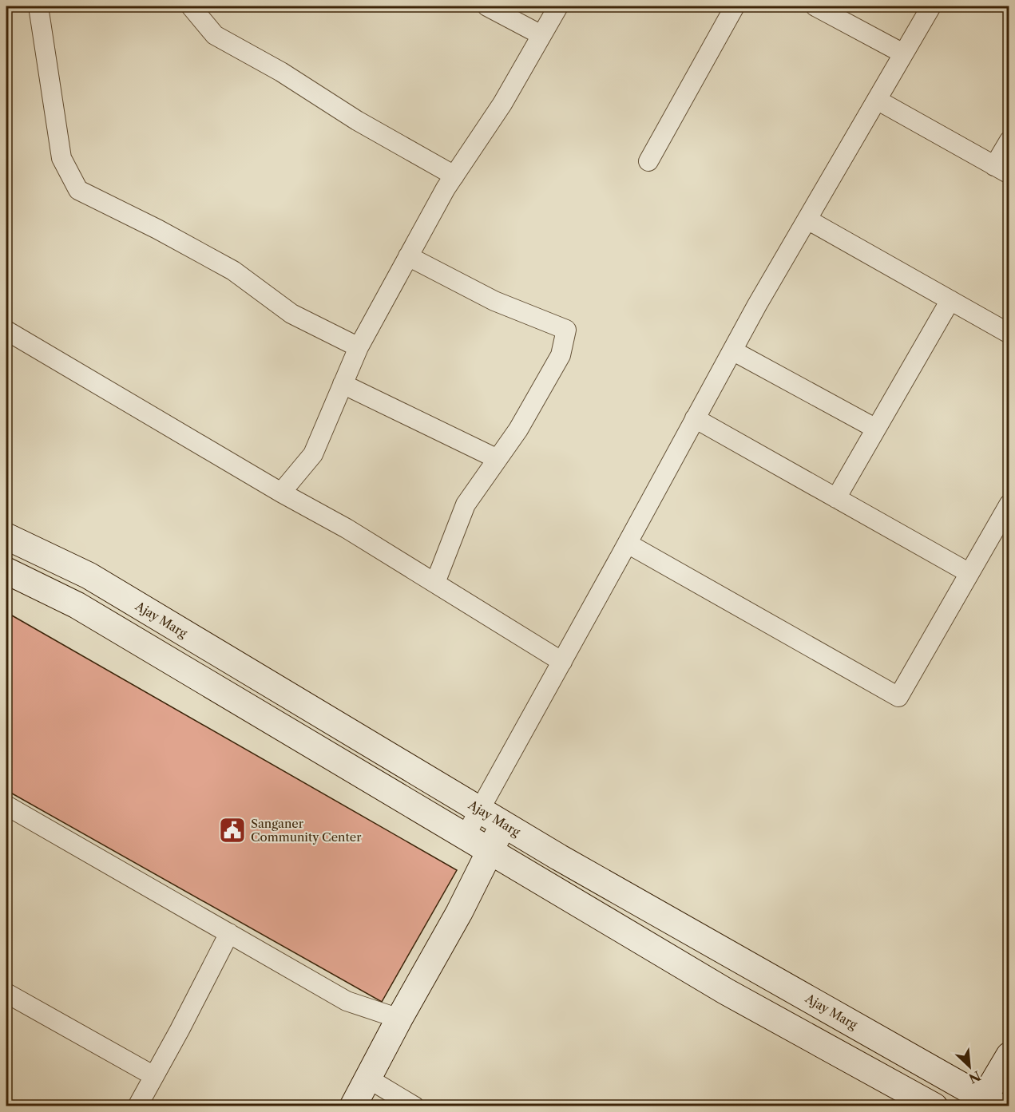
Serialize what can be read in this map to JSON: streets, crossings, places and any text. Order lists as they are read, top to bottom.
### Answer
{
  "streets": {
    "street": ["Ajay Marg"]
  },
  "places": {
    "public building": ["Sanganer Community Center"]
  },
  "north": "bottom right"
}
